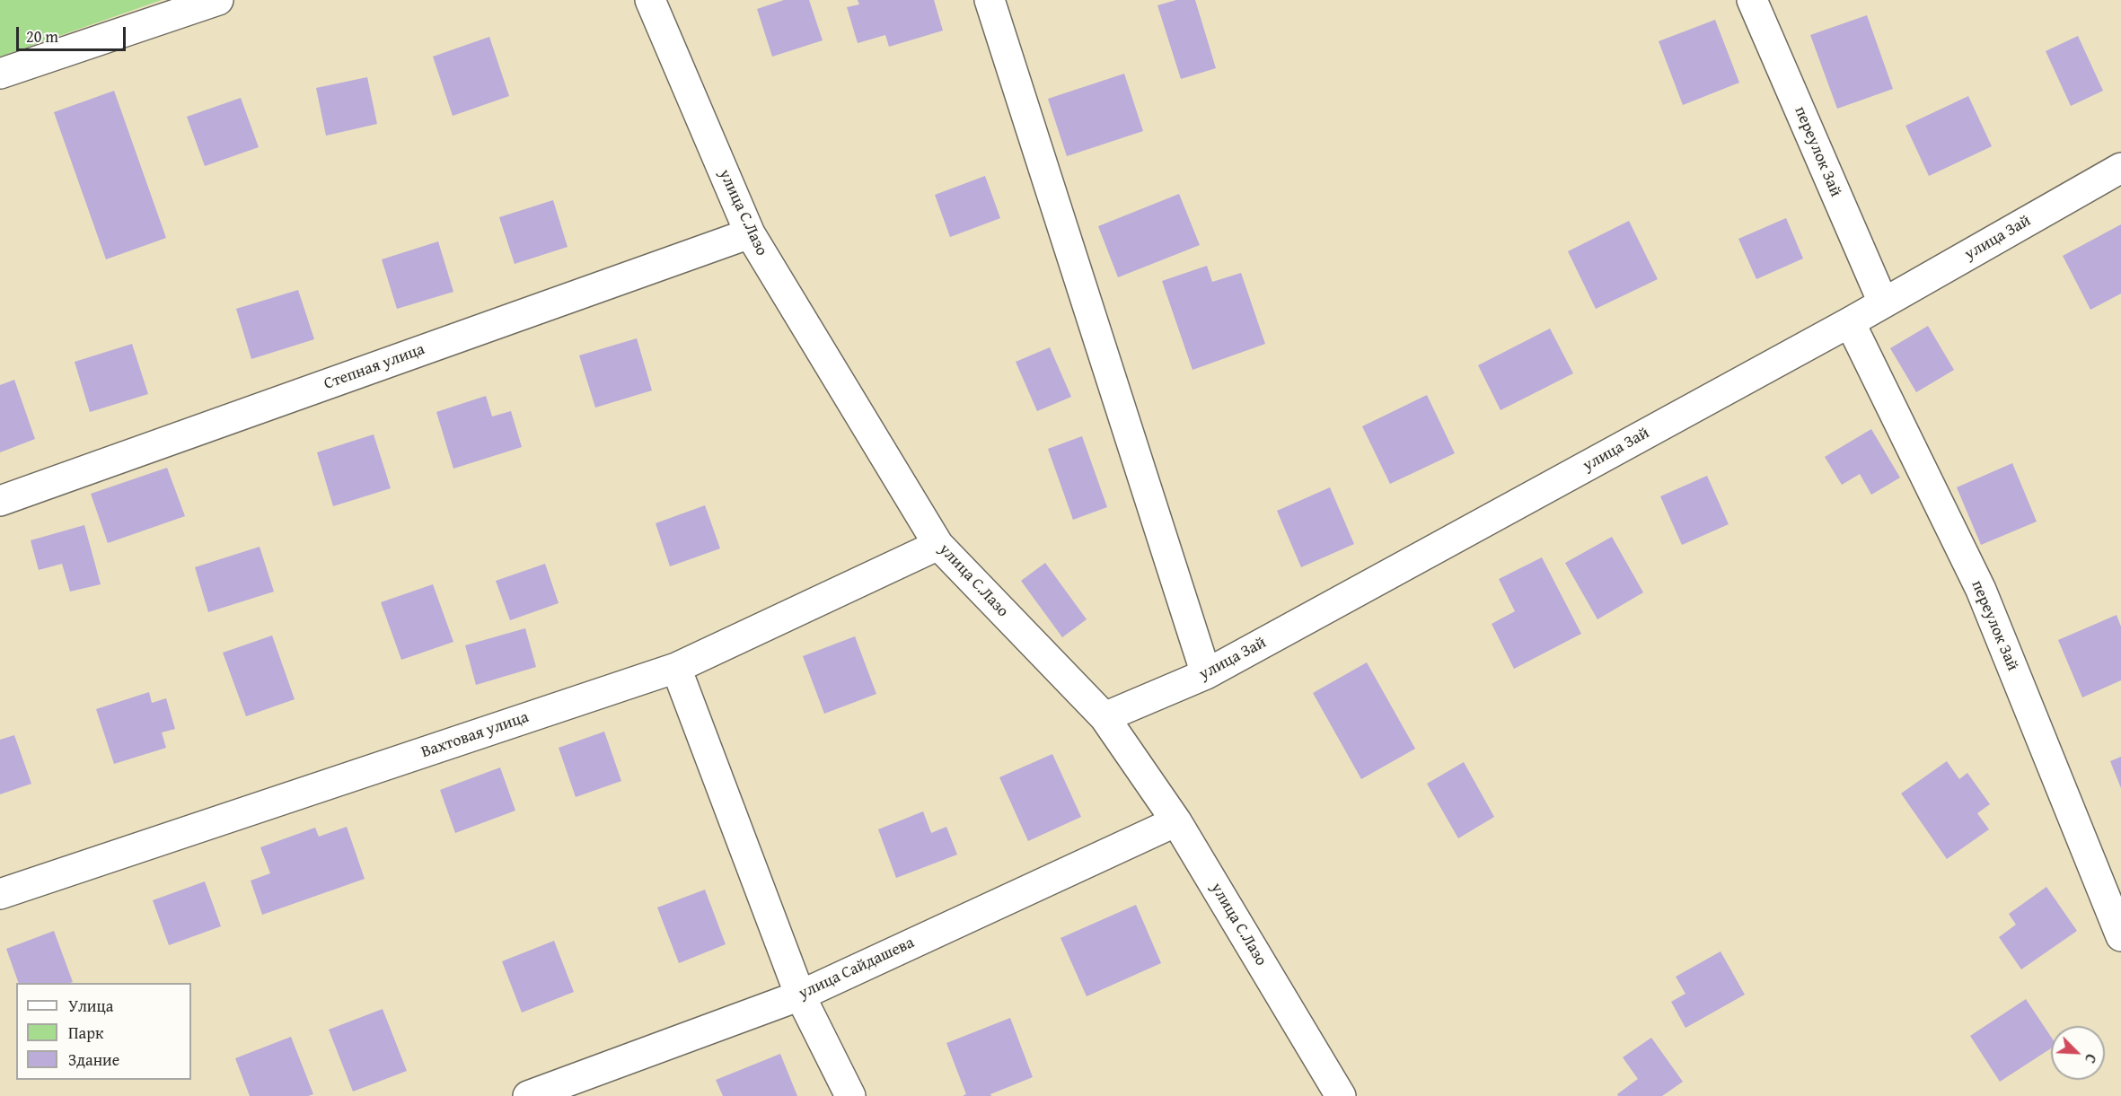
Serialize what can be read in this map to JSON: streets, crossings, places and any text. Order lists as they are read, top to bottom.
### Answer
{
  "streets": {
    "street": [
      "переулок Зай",
      "улица С.Лазо",
      "улица Зай",
      "Степная улица",
      "Вахтовая улица",
      "улица Сайдашева"
    ]
  },
  "crossings": [
    ["переулок Зай", "улица Зай"],
    ["улица С.Лазо", "улица Зай"],
    ["улица С.Лазо", "Степная улица"],
    ["улица С.Лазо", "Вахтовая улица"],
    ["улица С.Лазо", "улица Сайдашева"]
  ],
  "legend": ["Улица", "Парк", "Здание"],
  "scale_bar": "20 m",
  "north": "bottom right"
}
